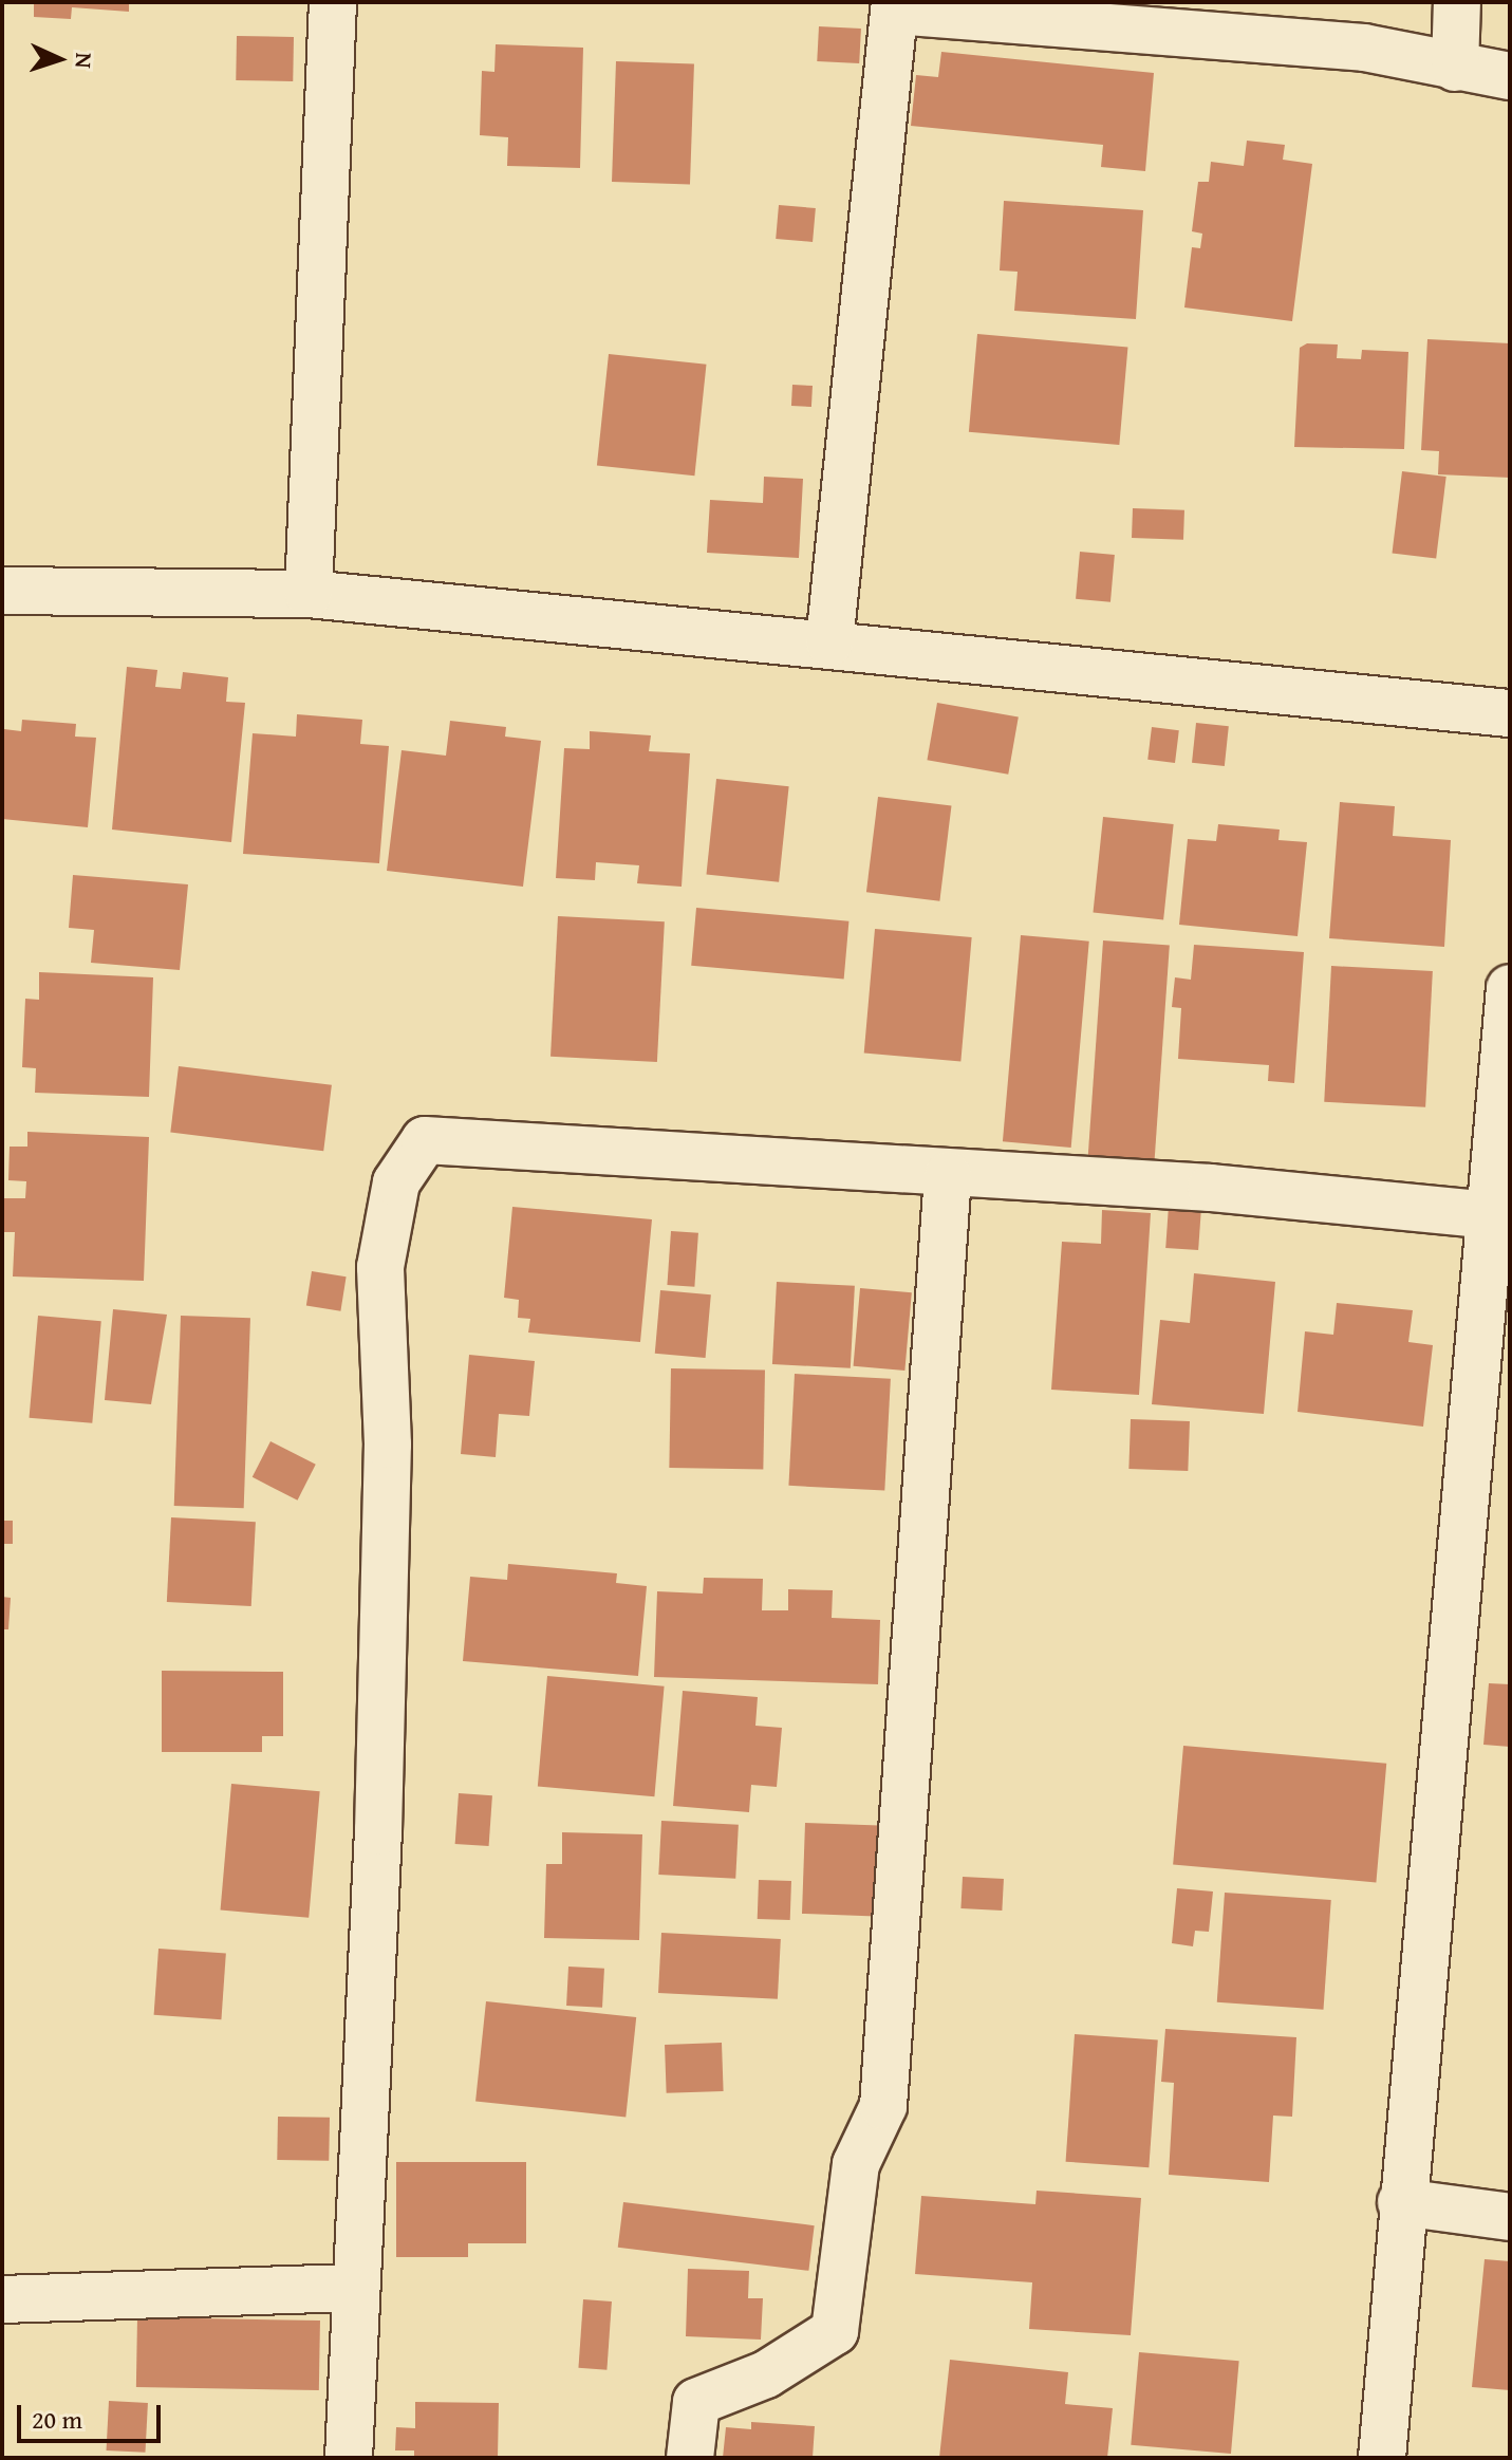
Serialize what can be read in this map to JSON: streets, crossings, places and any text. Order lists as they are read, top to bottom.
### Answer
{
  "scale_bar": "20 m",
  "north": "right"
}
